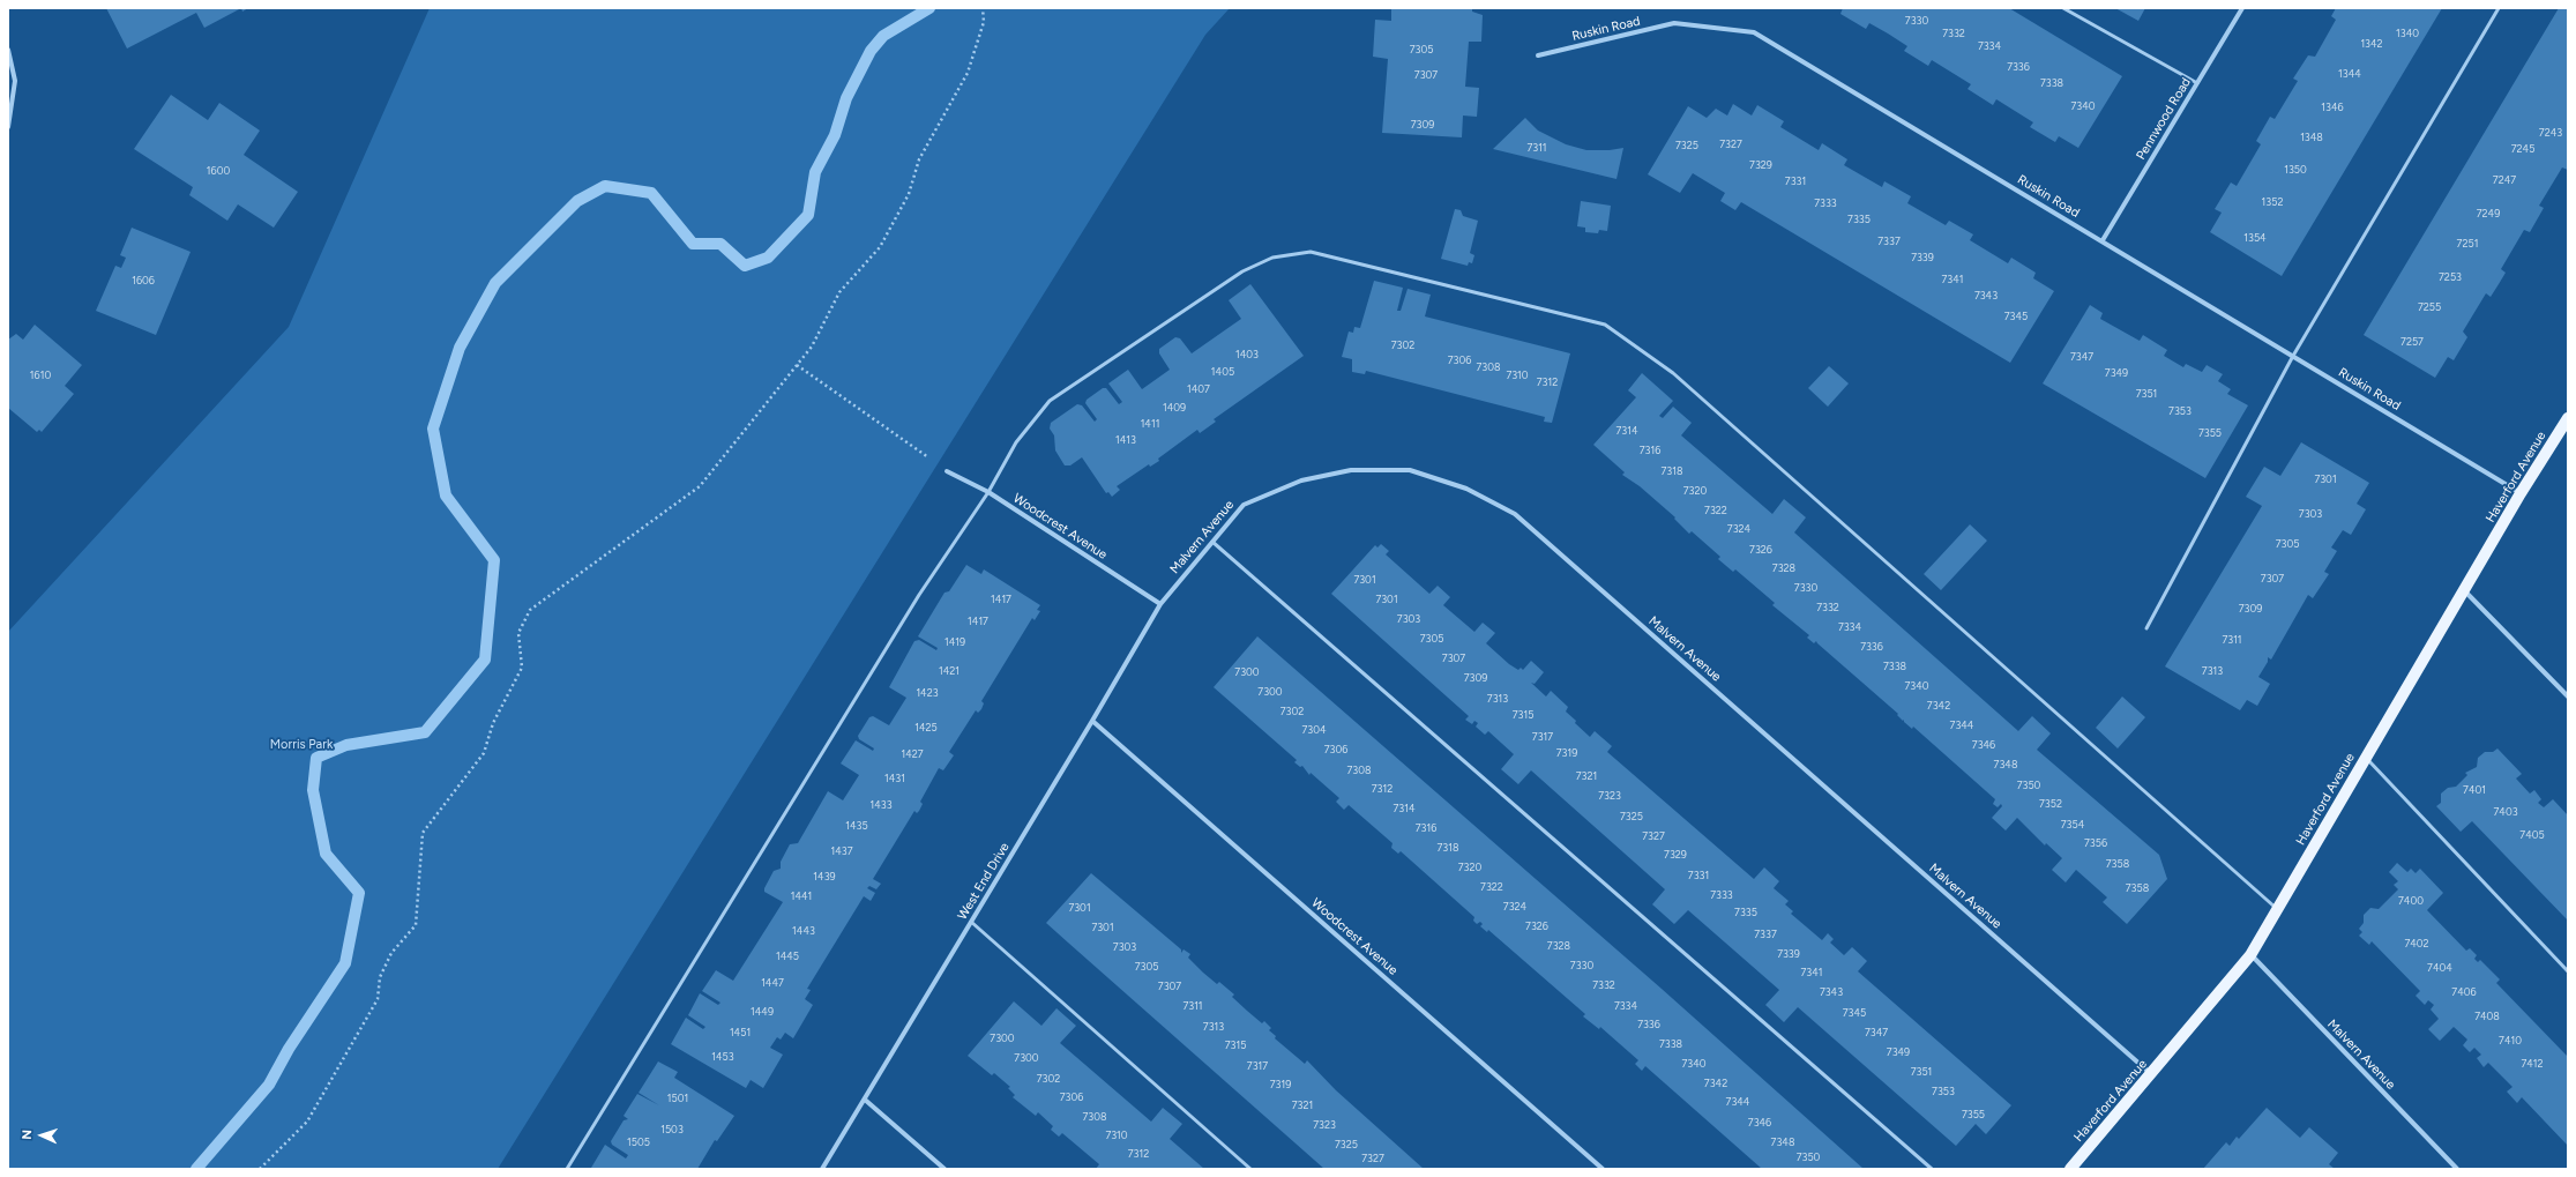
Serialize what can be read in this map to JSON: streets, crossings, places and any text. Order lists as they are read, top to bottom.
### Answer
{
  "streets": {
    "main road": ["Haverford Avenue"],
    "street": [
      "Ruskin Road",
      "Pennwood Road",
      "Woodcrest Avenue",
      "Malvern Avenue",
      "West End Drive"
    ]
  },
  "crossings": [
    ["Ruskin Road", "Pennwood Road"],
    ["Ruskin Road", "Haverford Avenue"],
    ["Haverford Avenue", "Malvern Avenue"],
    ["Woodcrest Avenue", "Malvern Avenue"],
    ["Woodcrest Avenue", "West End Drive"],
    ["Malvern Avenue", "West End Drive"]
  ],
  "parks": ["Morris Park"],
  "house_numbers": [
    "7330",
    "7332",
    "1340",
    "1342",
    "7334",
    "7305",
    "7336",
    "1344",
    "7307",
    "7338",
    "7340",
    "1346",
    "7309",
    "7243",
    "1348",
    "7327",
    "7325",
    "7311",
    "7245",
    "7329",
    "1350",
    "1600",
    "7247",
    "7331",
    "1352",
    "7333",
    "7249",
    "7335",
    "1354",
    "7337",
    "7251",
    "7339",
    "7253",
    "7341",
    "1606",
    "7343",
    "7255",
    "7345",
    "7257",
    "7302",
    "1403",
    "7347",
    "7306",
    "7308",
    "1405",
    "7349",
    "1610",
    "7310",
    "7312",
    "1407",
    "7351",
    "1409",
    "7353",
    "1411",
    "7314",
    "7355",
    "1413",
    "7316",
    "7318",
    "7301",
    "7320",
    "7322",
    "7303",
    "7324",
    "7305",
    "7326",
    "7328",
    "7307",
    "7301",
    "7330",
    "1417",
    "7301",
    "7332",
    "7309",
    "7303",
    "1417",
    "7334",
    "7305",
    "7311",
    "1419",
    "7336",
    "7307",
    "7338",
    "1421",
    "7313",
    "7300",
    "7309",
    "7340",
    "7300",
    "1423",
    "7313",
    "7342",
    "7302",
    "7315",
    "7344",
    "1425",
    "7304",
    "7317",
    "7346",
    "7306",
    "7319",
    "1427",
    "7348",
    "7308",
    "7321",
    "1431",
    "7350",
    "7312",
    "7401",
    "7323",
    "7352",
    "1433",
    "7314",
    "7403",
    "7325",
    "7354",
    "1435",
    "7316",
    "7405",
    "7327",
    "7356",
    "7318",
    "1437",
    "7329",
    "7358",
    "7320",
    "7331",
    "1439",
    "7322",
    "7358",
    "7333",
    "1441",
    "7400",
    "7324",
    "7301",
    "7335",
    "7326",
    "7301",
    "1443",
    "7337",
    "7402",
    "7328",
    "7303",
    "7339",
    "1445",
    "7330",
    "7305",
    "7404",
    "7341",
    "1447",
    "7332",
    "7307",
    "7343",
    "7406",
    "7311",
    "7334",
    "1449",
    "7345",
    "7408",
    "7336",
    "7313",
    "1451",
    "7347",
    "7300",
    "7410",
    "7338",
    "7315",
    "7349",
    "1453",
    "7300",
    "7340",
    "7412",
    "7317",
    "7351",
    "7302",
    "7342",
    "7319",
    "7353",
    "7306",
    "1501",
    "7344",
    "7321",
    "7355",
    "7308",
    "7346",
    "7323",
    "1503",
    "7310",
    "1505",
    "7348",
    "7325",
    "7312",
    "7350",
    "7327"
  ],
  "north": "left"
}
